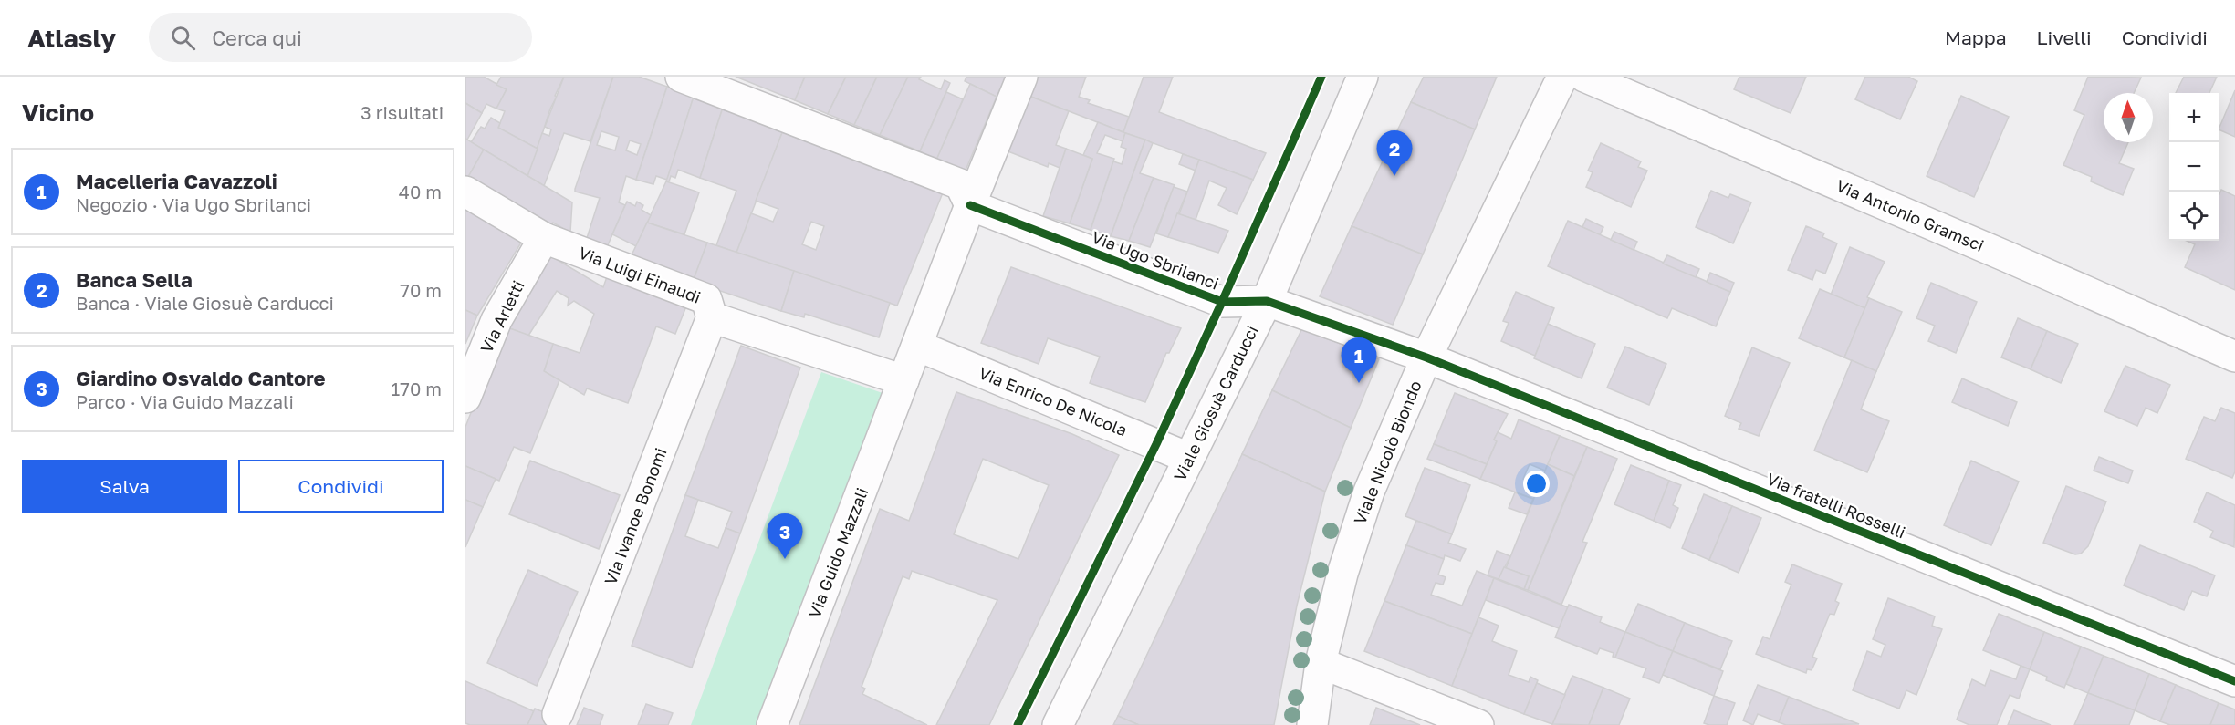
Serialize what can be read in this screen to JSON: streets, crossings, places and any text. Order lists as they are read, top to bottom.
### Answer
{
  "streets": {
    "street": [
      "Via Antonio Gramsci",
      "Via Ugo Sbrilanci",
      "Via Luigi Einaudi",
      "Via Arletti",
      "Via Enrico De Nicola",
      "Viale Giosuè Carducci",
      "Viale Nicolò Biondo",
      "Via fratelli Rosselli",
      "Via Ivanoe Bonomi",
      "Via Guido Mazzali"
    ]
  },
  "crossings": [
    ["Via Ugo Sbrilanci", "Viale Giosuè Carducci"],
    ["Via Ugo Sbrilanci", "Viale Nicolò Biondo"],
    ["Via Ugo Sbrilanci", "Via fratelli Rosselli"],
    ["Via Ugo Sbrilanci", "Via Guido Mazzali"],
    ["Via Luigi Einaudi", "Via Arletti"],
    ["Via Luigi Einaudi", "Via Ivanoe Bonomi"],
    ["Via Luigi Einaudi", "Via Guido Mazzali"],
    ["Via Enrico De Nicola", "Viale Giosuè Carducci"],
    ["Via Enrico De Nicola", "Via Guido Mazzali"],
    ["Viale Nicolò Biondo", "Via fratelli Rosselli"]
  ],
  "north": "top",
  "page": {
    "header": "Atlasly",
    "search": "Cerca qui",
    "nav": ["Mappa", "Livelli", "Condividi"],
    "heading": ["Vicino", "3 risultati"],
    "map_buttons": ["+", "−"],
    "pins": ["2", "1", "3"],
    "list": [
      {
        "mark": "1",
        "name": "Macelleria Cavazzoli",
        "note": "Negozio · Via Ugo Sbrilanci",
        "value": "40 m"
      },
      {
        "mark": "2",
        "name": "Banca Sella",
        "note": "Banca · Viale Giosuè Carducci",
        "value": "70 m"
      },
      {
        "mark": "3",
        "name": "Giardino Osvaldo Cantore",
        "note": "Parco · Via Guido Mazzali",
        "value": "170 m"
      }
    ],
    "buttons": ["Salva", "Condividi"]
  }
}
